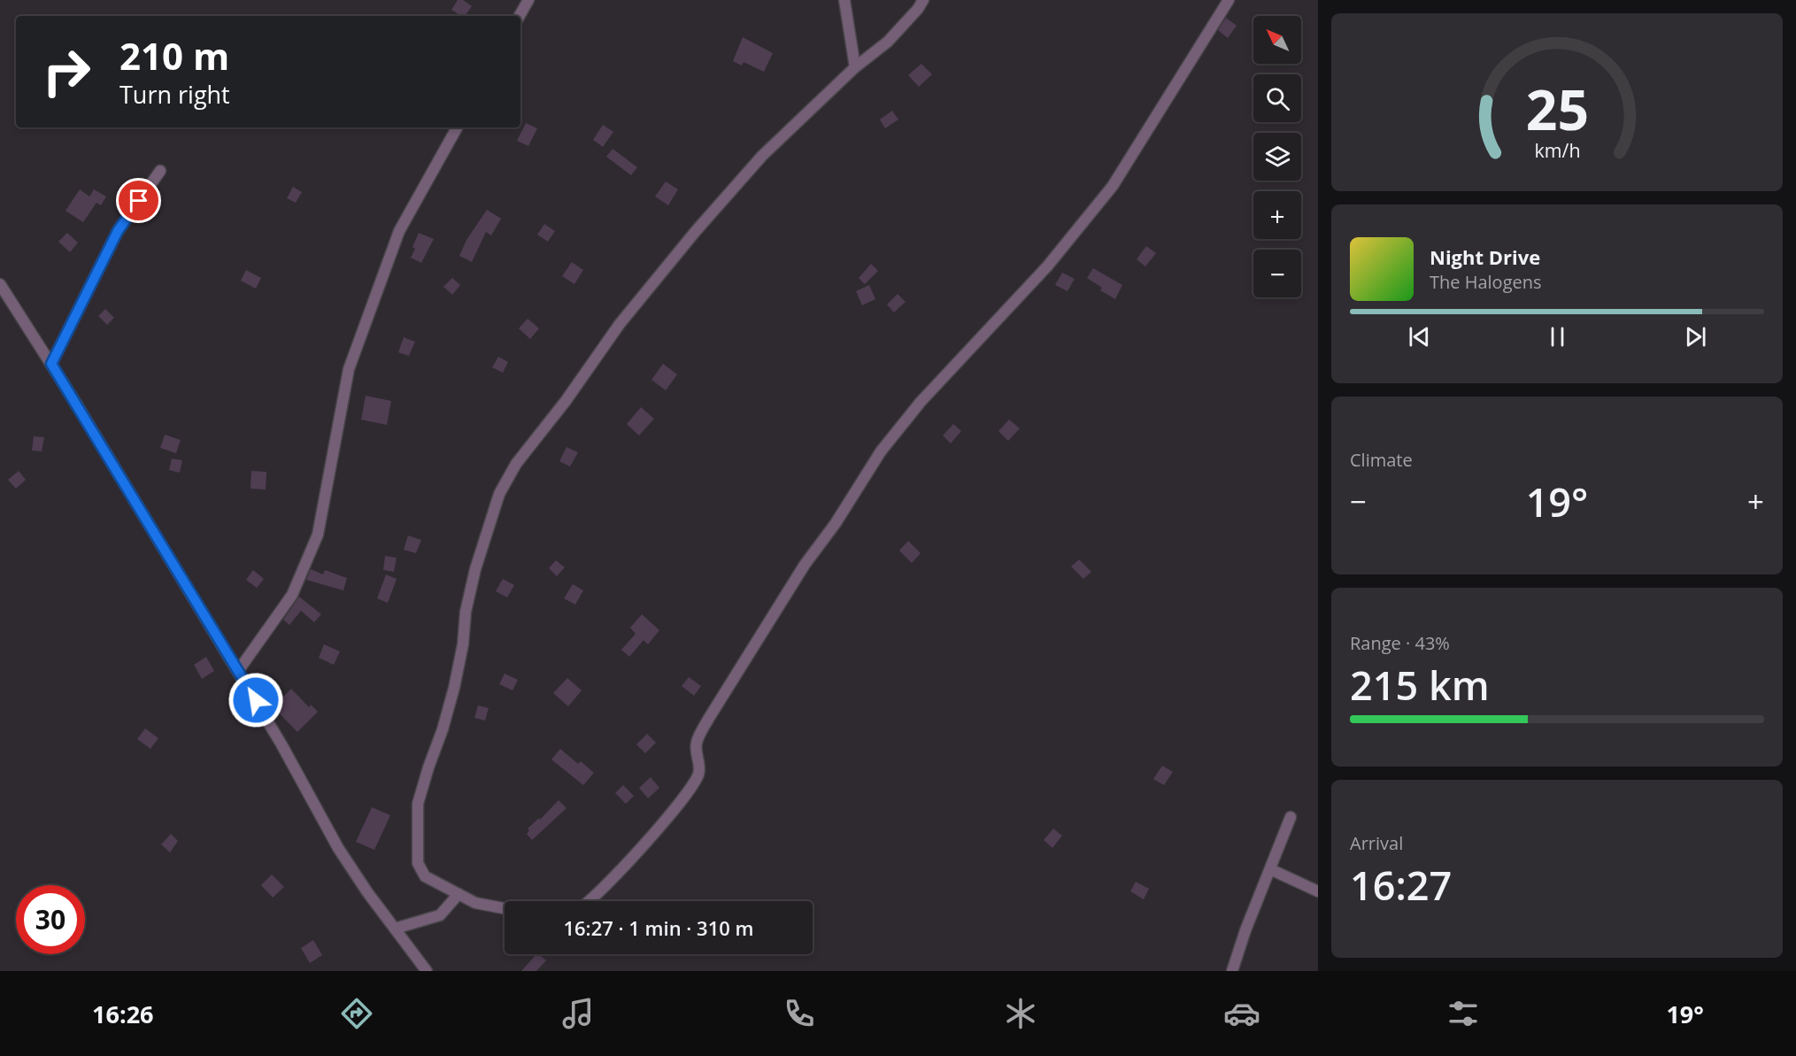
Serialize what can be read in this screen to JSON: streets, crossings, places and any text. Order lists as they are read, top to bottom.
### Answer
{
  "north": "top left",
  "page": {
    "map_buttons": ["+", "−"],
    "turn": ["210 m", "Turn right"],
    "song": ["Night Drive", "The Halogens"],
    "tile": [
      "Climate",
      ["Range · 43%", "215 km"],
      ["Arrival", "16:27"]
    ],
    "heat": ["−", "19°", "+"],
    "limit": "30",
    "trip": "16:27 · 1 min · 310 m",
    "tabs": ["16:26", "19°"],
    "gauge": ["25", "km/h"]
  }
}
